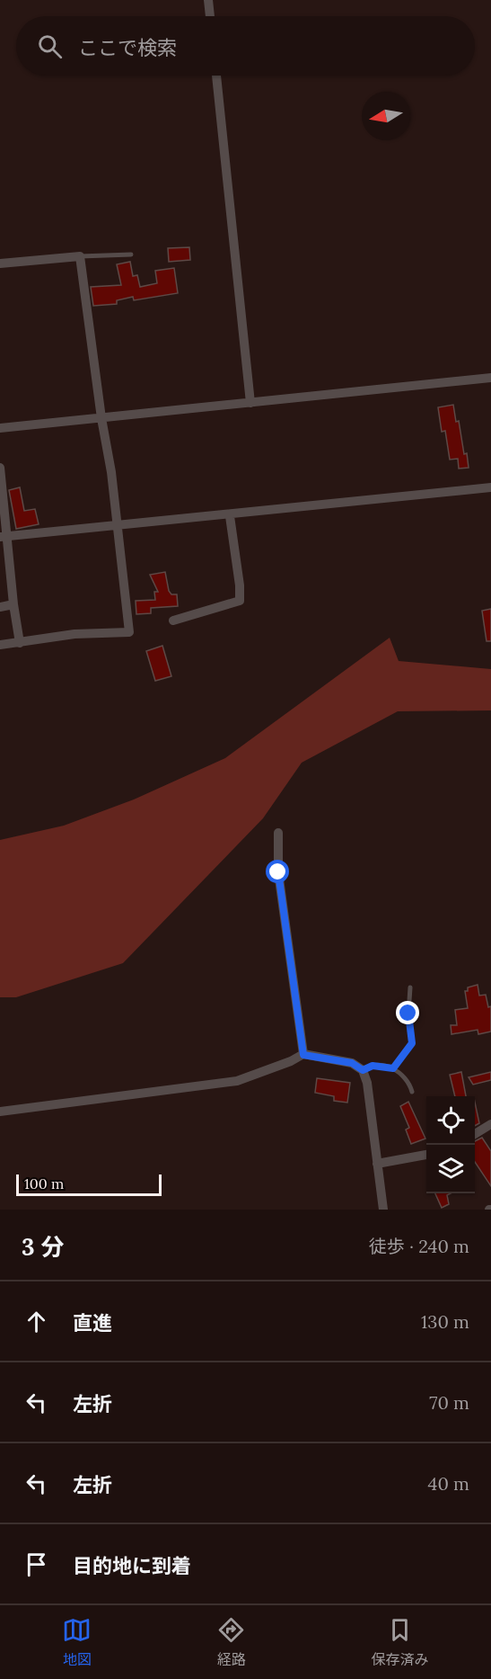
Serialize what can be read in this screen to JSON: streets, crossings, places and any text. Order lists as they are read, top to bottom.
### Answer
{
  "scale_bar": "100 m",
  "north": "left",
  "page": {
    "search": "ここで検索",
    "scale": "100 m",
    "heading": ["3 分", "徒歩 · 240 m"],
    "list": [
      ["直進", "130 m"],
      ["左折", "70 m"],
      ["左折", "40 m"],
      "目的地に到着"
    ],
    "nav": ["地図", "経路", "保存済み"]
  }
}
